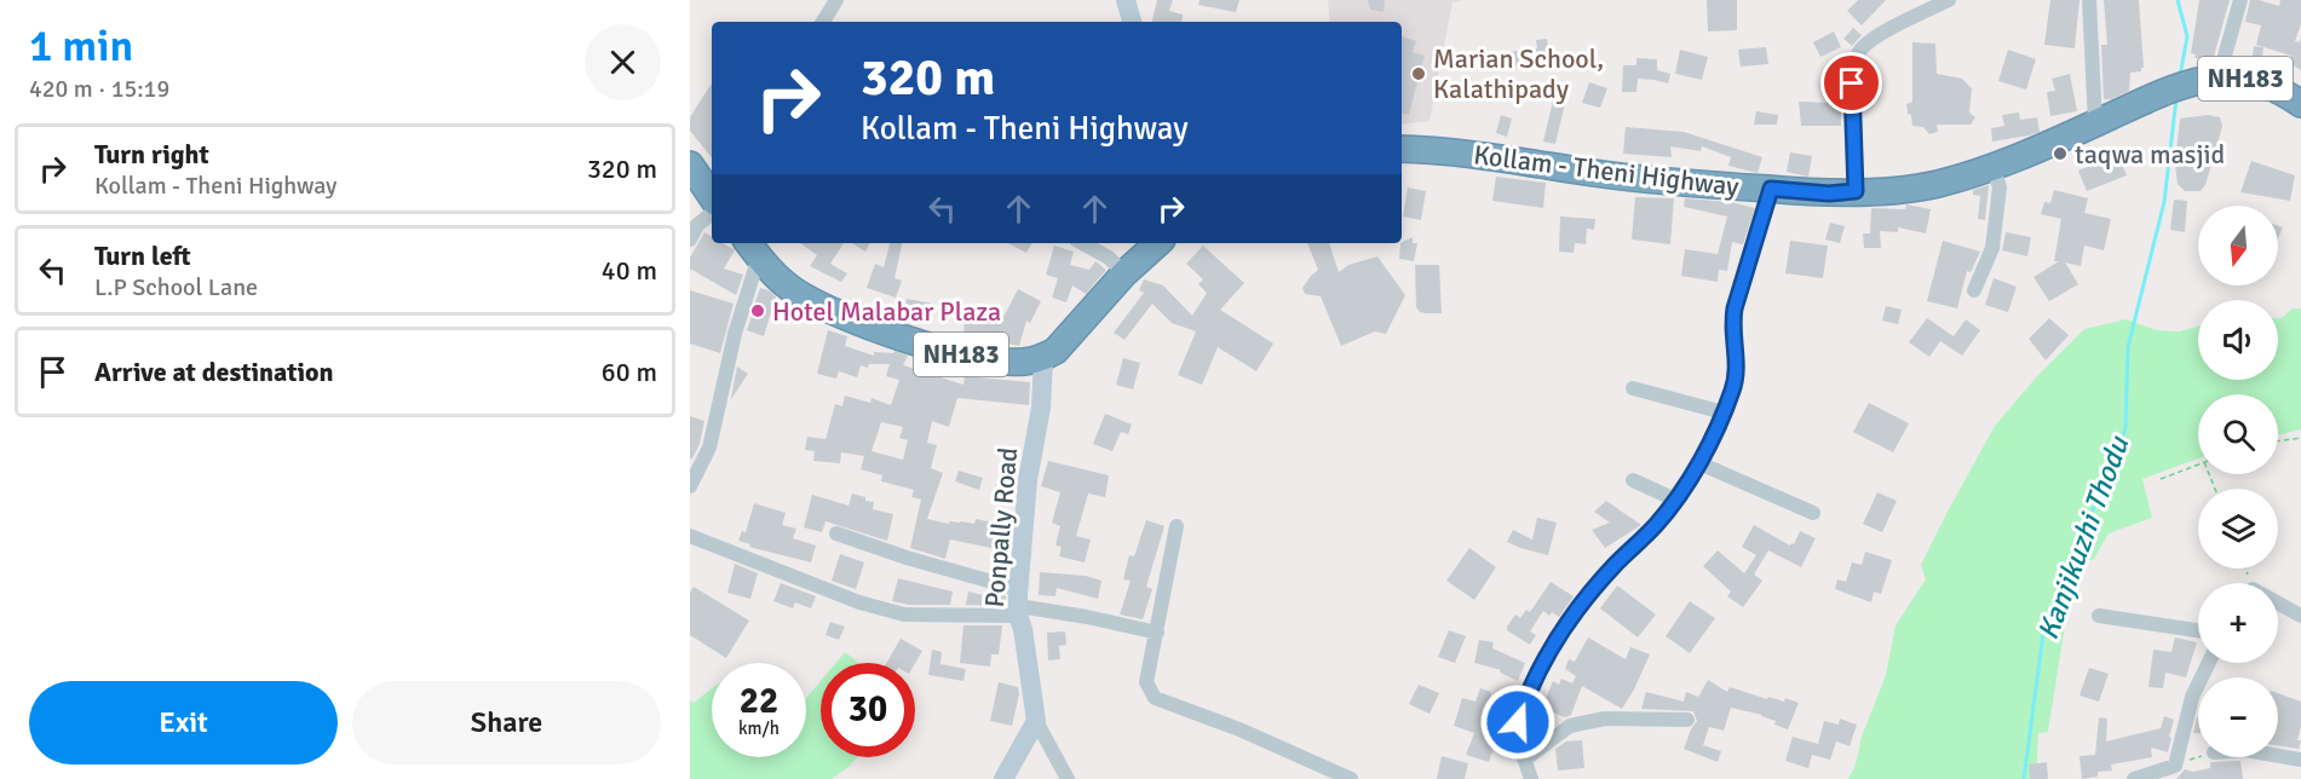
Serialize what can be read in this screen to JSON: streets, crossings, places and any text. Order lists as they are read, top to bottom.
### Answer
{
  "streets": {
    "highway": ["NH183", "Kollam - Theni Highway"],
    "main road": ["Ponpally Road"]
  },
  "crossings": [
    ["NH183", "Kollam - Theni Highway"],
    ["NH183", "Ponpally Road"]
  ],
  "water": ["Kanjikuzhi Thodu"],
  "places": ["Marian School, Kalathipady", "taqwa masjid", "Hotel Malabar Plaza"],
  "north": "bottom",
  "page": {
    "heading": ["1 min", "420 m · 15:19"],
    "turn": ["320 m", "Kollam - Theni Highway"],
    "list": [
      {
        "name": "Turn right",
        "note": "Kollam - Theni Highway",
        "value": "320 m"
      },
      {
        "name": "Turn left",
        "note": "L.P School Lane",
        "value": "40 m"
      },
      {
        "name": "Arrive at destination",
        "value": "60 m"
      }
    ],
    "map_buttons": ["+", "−"],
    "speed": "22 km/h",
    "limit": "30",
    "buttons": ["Exit", "Share"]
  }
}
